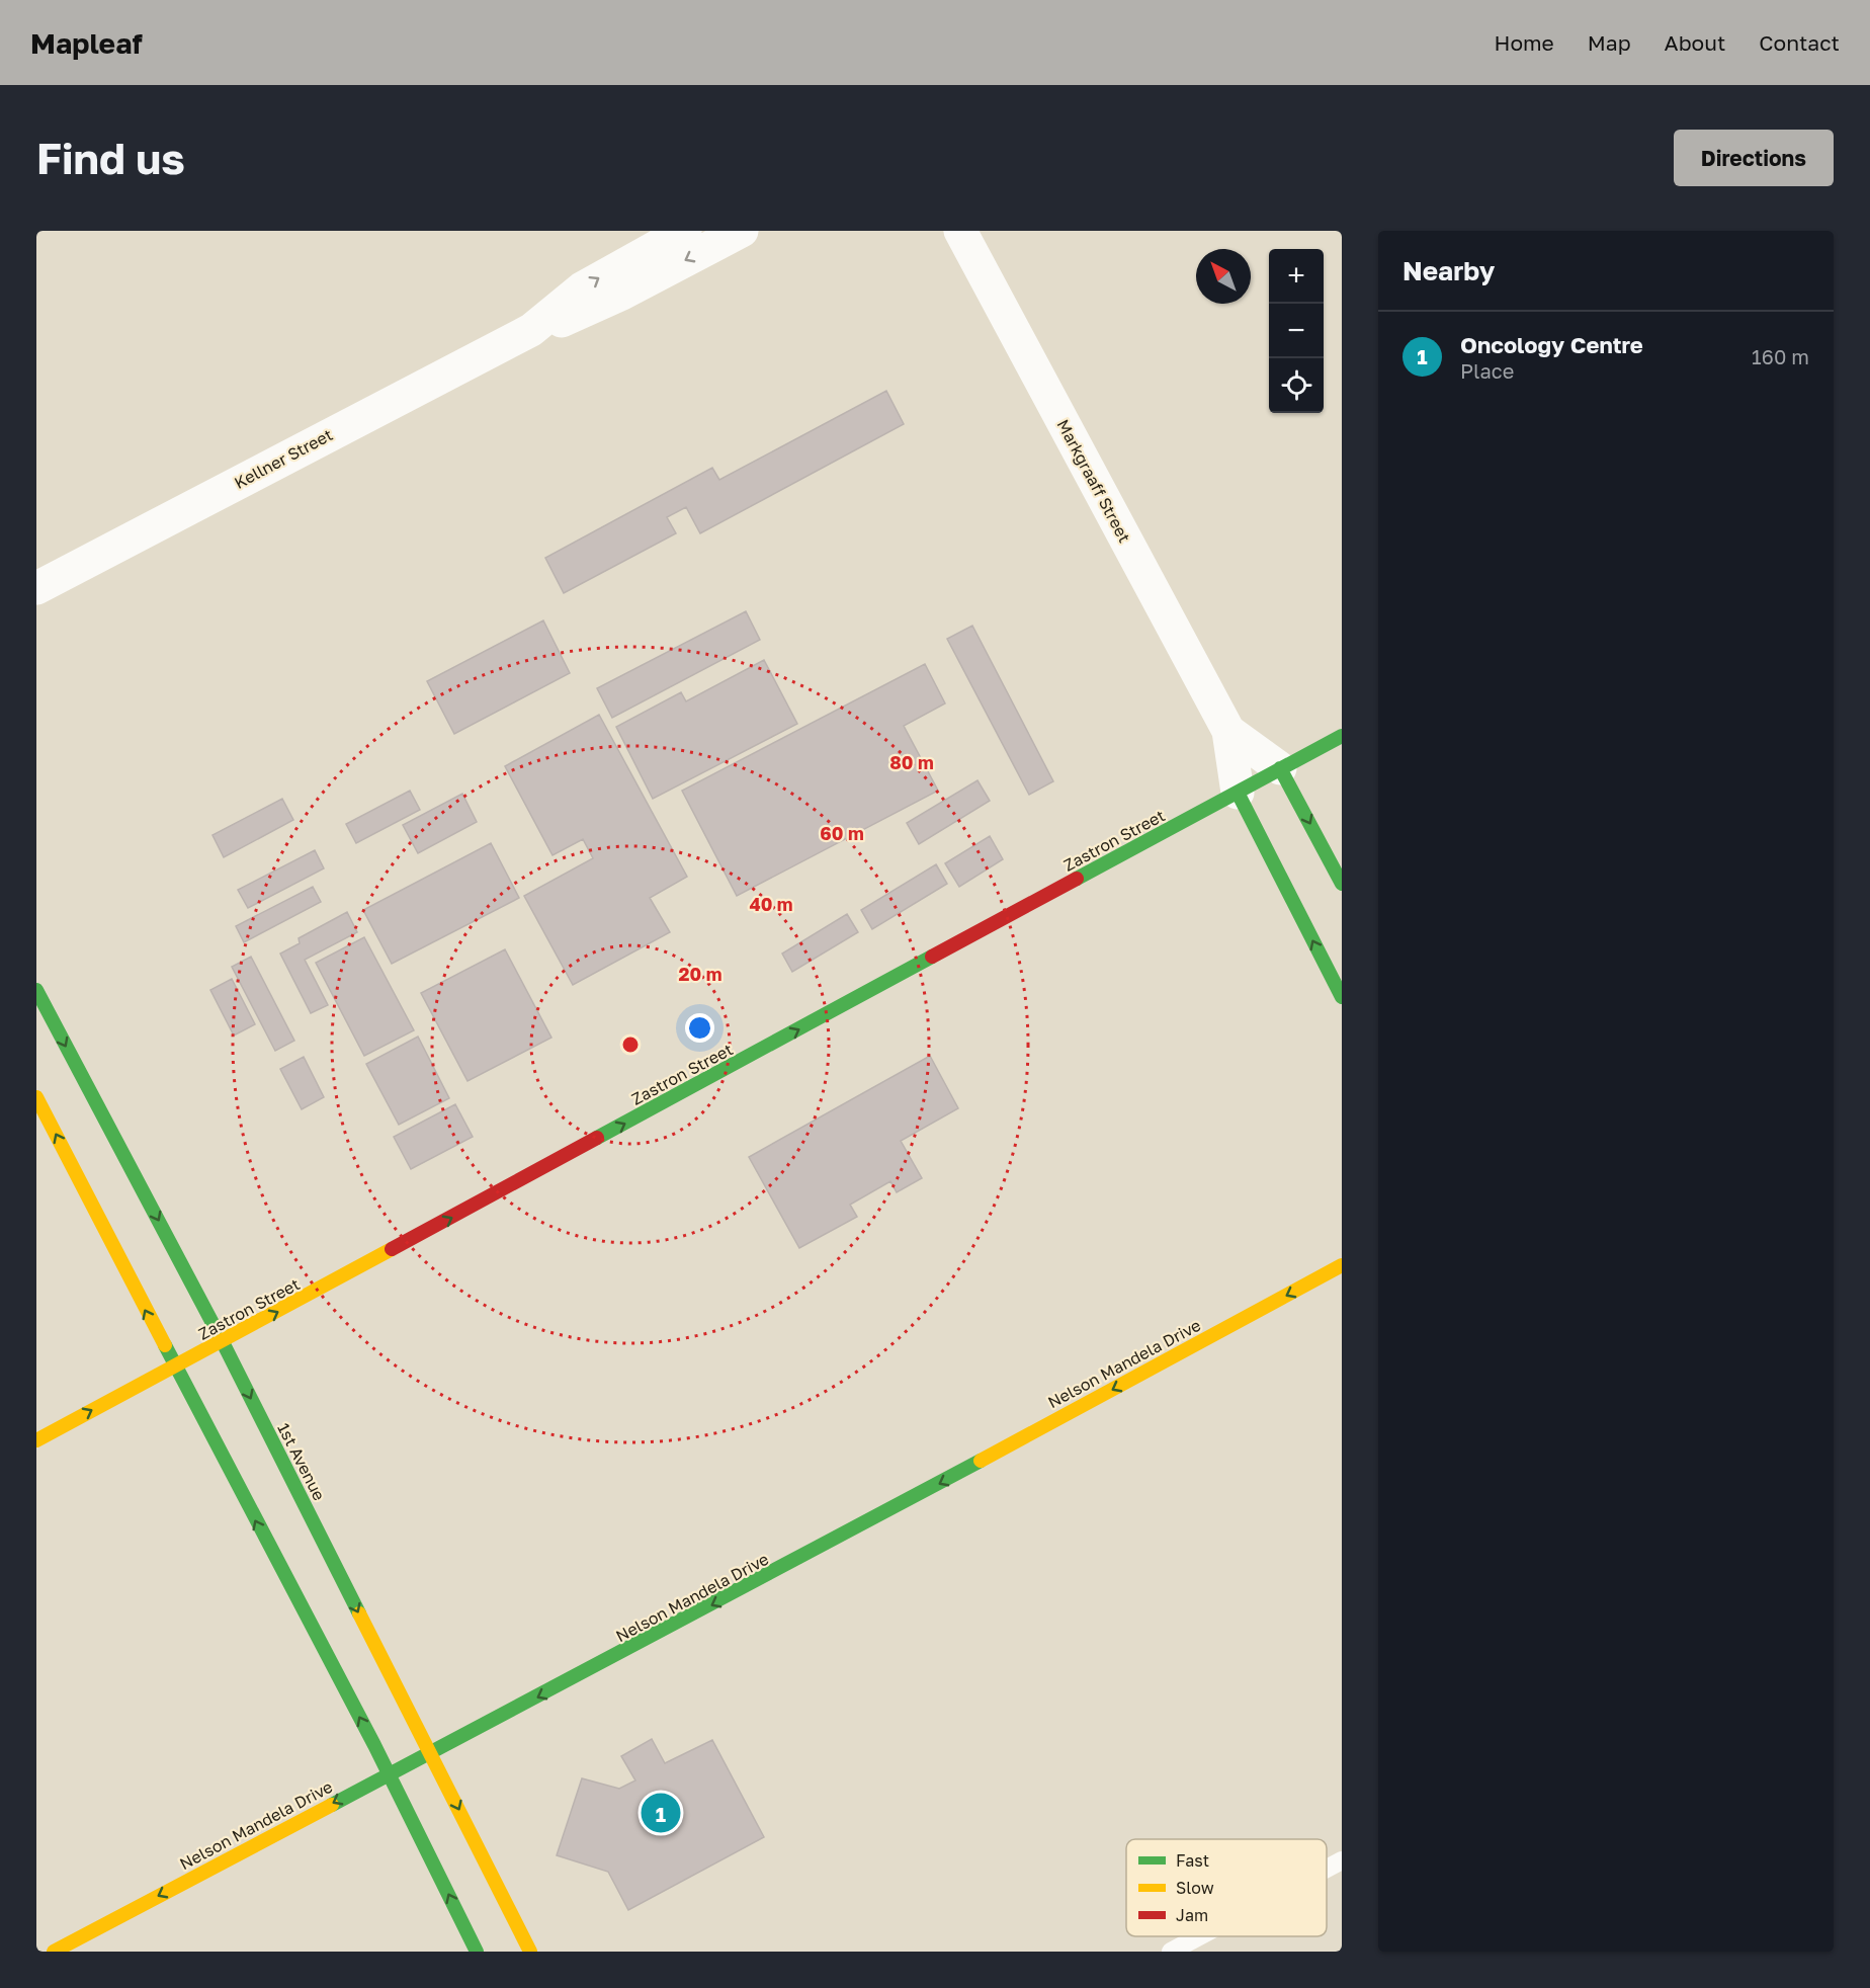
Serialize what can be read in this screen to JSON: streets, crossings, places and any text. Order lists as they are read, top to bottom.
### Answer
{
  "streets": {
    "main road": [
      "Markgraaff Street",
      "Zastron Street",
      "Nelson Mandela Drive",
      "1st Avenue"
    ],
    "street": ["Kellner Street"]
  },
  "crossings": [
    ["Markgraaff Street", "Zastron Street"],
    ["Zastron Street", "1st Avenue"],
    ["Nelson Mandela Drive", "1st Avenue"]
  ],
  "one_way": ["Zastron Street", "Nelson Mandela Drive"],
  "legend": ["Fast", "Slow", "Jam"],
  "north": "top left",
  "page": {
    "header": "Mapleaf",
    "nav": [
      "Home",
      "Map",
      "About",
      "Contact"
    ],
    "buttons": "Directions",
    "title": "Find us",
    "heading": "Nearby",
    "map_buttons": ["+", "−"],
    "list": [
      {
        "mark": "1",
        "name": "Oncology Centre",
        "note": "Place",
        "value": "160 m"
      }
    ],
    "pins": "1"
  },
  "rings": [
    "80 m",
    "60 m",
    "40 m",
    "20 m"
  ]
}
